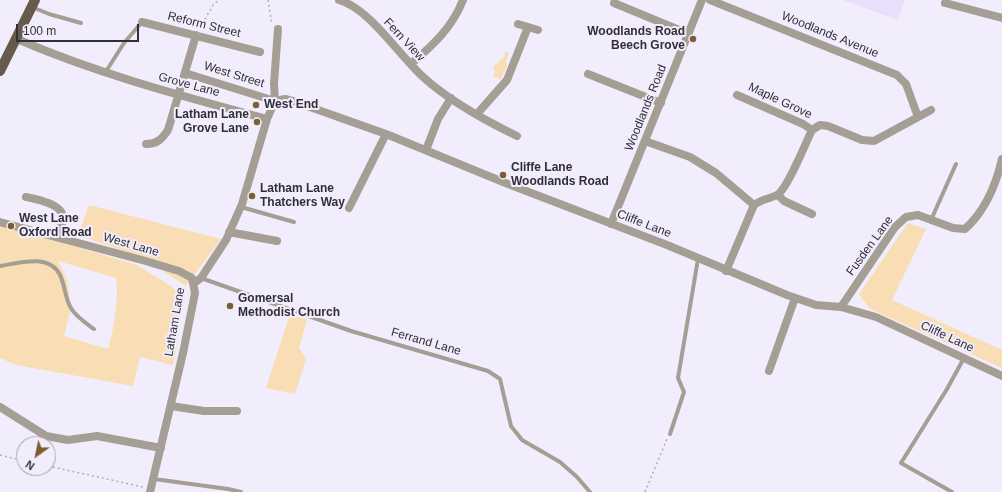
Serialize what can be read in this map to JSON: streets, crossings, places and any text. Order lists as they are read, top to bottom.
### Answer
{
  "streets": {
    "street": [
      "Reform Street",
      "Woodlands Avenue",
      "Fern View",
      "West Street",
      "Grove Lane",
      "Maple Grove",
      "Woodlands Road",
      "Cliffe Lane",
      "West Lane",
      "Fusden Lane",
      "Latham Lane"
    ],
    "lane": ["Ferrand Lane"]
  },
  "crossings": [
    ["West Street", "Cliffe Lane"],
    ["West Street", "Latham Lane"],
    ["Grove Lane", "Latham Lane"],
    ["Woodlands Road", "Cliffe Lane"],
    ["Cliffe Lane", "Fusden Lane"],
    ["Cliffe Lane", "Latham Lane"],
    ["West Lane", "Latham Lane"],
    ["Latham Lane", "Ferrand Lane"]
  ],
  "places": [
    "Woodlands Road Beech Grove",
    "West End",
    "Latham Lane Grove Lane",
    "Cliffe Lane Woodlands Road",
    "Latham Lane Thatchers Way",
    "West Lane Oxford Road",
    "Gomersal Methodist Church"
  ],
  "scale_bar": "100 m",
  "north": "bottom left"
}
